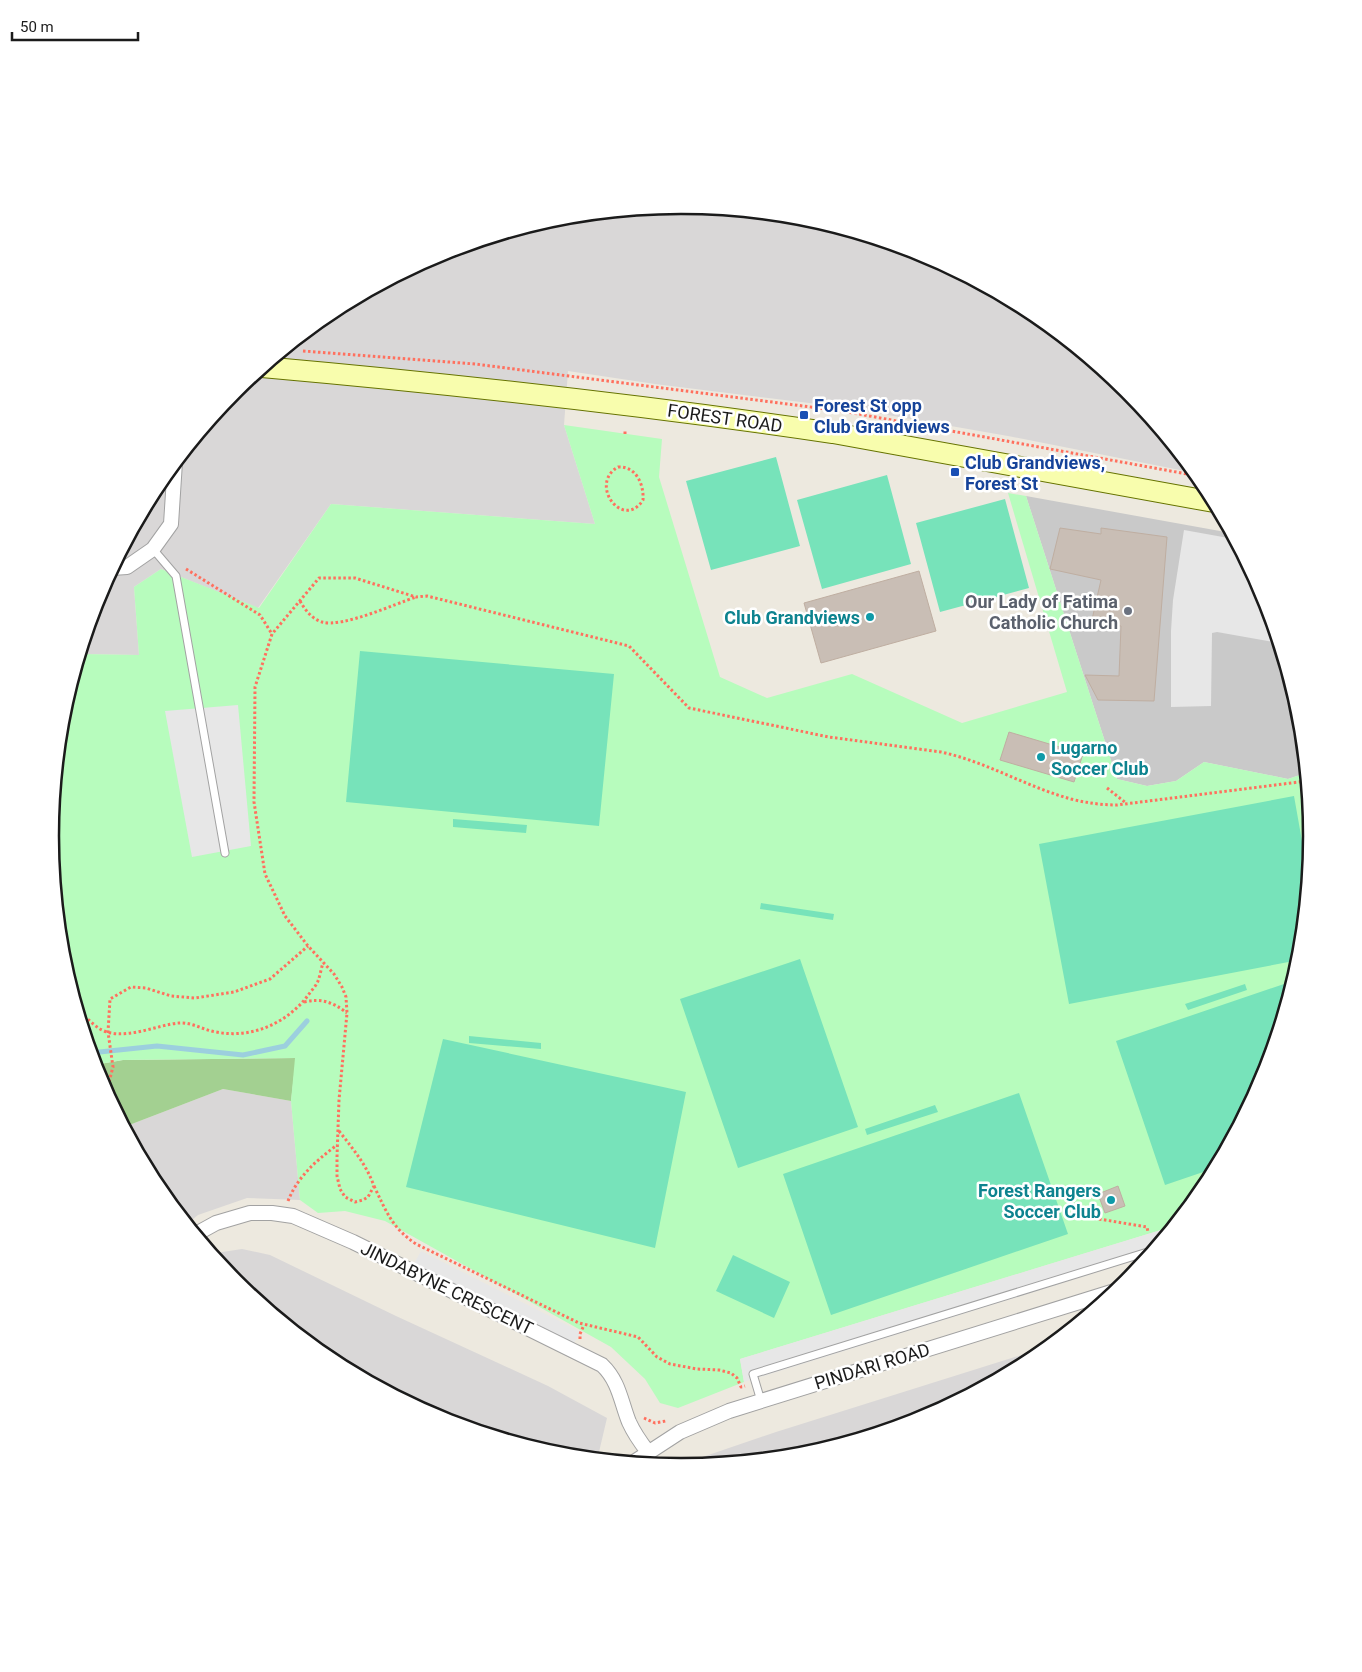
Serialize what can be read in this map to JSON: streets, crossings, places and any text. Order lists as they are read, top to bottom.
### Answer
{
  "streets": {
    "street": ["FOREST ROAD", "JINDABYNE CRESCENT", "PINDARI ROAD"]
  },
  "crossings": [
    ["JINDABYNE CRESCENT", "PINDARI ROAD"]
  ],
  "places": {
    "transit": ["Forest St opp Club Grandviews", "Club Grandviews, Forest St"],
    "other": [
      "Our Lady of Fatima Catholic Church",
      "Club Grandviews",
      "Lugarno Soccer Club",
      "Forest Rangers Soccer Club"
    ]
  },
  "scale_bar": "50 m"
}
